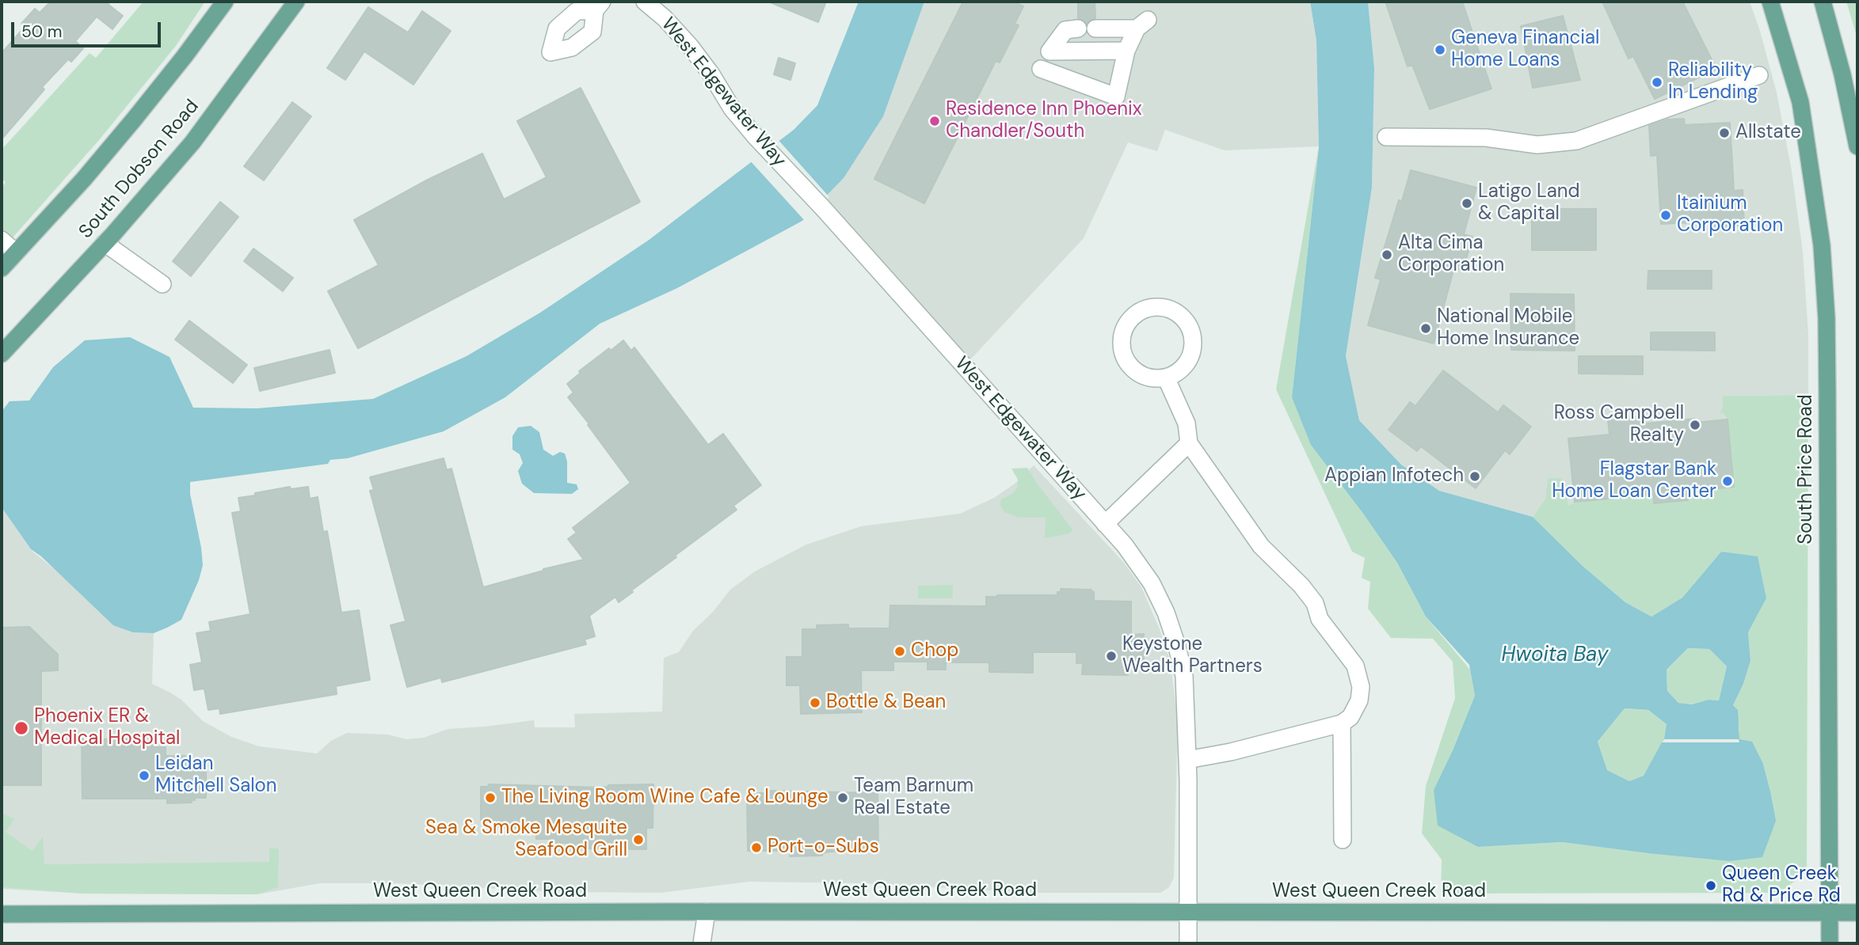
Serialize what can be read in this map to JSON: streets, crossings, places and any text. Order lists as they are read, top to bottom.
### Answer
{
  "streets": {
    "main road": ["South Dobson Road", "South Price Road", "West Queen Creek Road"],
    "street": ["West Edgewater Way"]
  },
  "crossings": [
    ["West Edgewater Way", "West Queen Creek Road"],
    ["South Price Road", "West Queen Creek Road"]
  ],
  "water": ["Hwoita Bay"],
  "places": [
    "Geneva Financial Home Loans",
    "Reliability In Lending",
    "Residence Inn Phoenix Chandler/South",
    "Allstate",
    "Latigo Land & Capital",
    "Itainium Corporation",
    "Alta Cima Corporation",
    "National Mobile Home Insurance",
    "Ross Campbell Realty",
    "Appian Infotech",
    "Flagstar Bank Home Loan Center",
    "Chop",
    "Keystone Wealth Partners",
    "Bottle & Bean",
    "Phoenix ER & Medical Hospital",
    "Leidan Mitchell Salon",
    "The Living Room Wine Cafe & Lounge",
    "Team Barnum Real Estate",
    "Sea & Smoke Mesquite Seafood Grill",
    "Port-o-Subs",
    "Queen Creek Rd & Price Rd"
  ],
  "scale_bar": "50 m"
}
